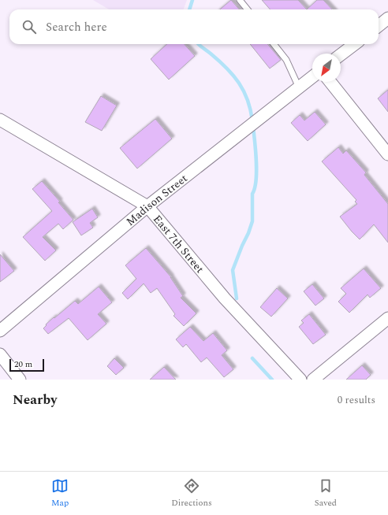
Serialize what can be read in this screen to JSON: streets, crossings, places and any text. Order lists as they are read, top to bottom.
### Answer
{
  "streets": {
    "street": ["Madison Street", "East 7th Street"]
  },
  "crossings": [
    ["Madison Street", "East 7th Street"]
  ],
  "scale_bar": "20 m",
  "north": "bottom left",
  "page": {
    "search": "Search here",
    "scale": "20 m",
    "heading": ["Nearby", "0 results"],
    "nav": ["Map", "Directions", "Saved"]
  }
}
